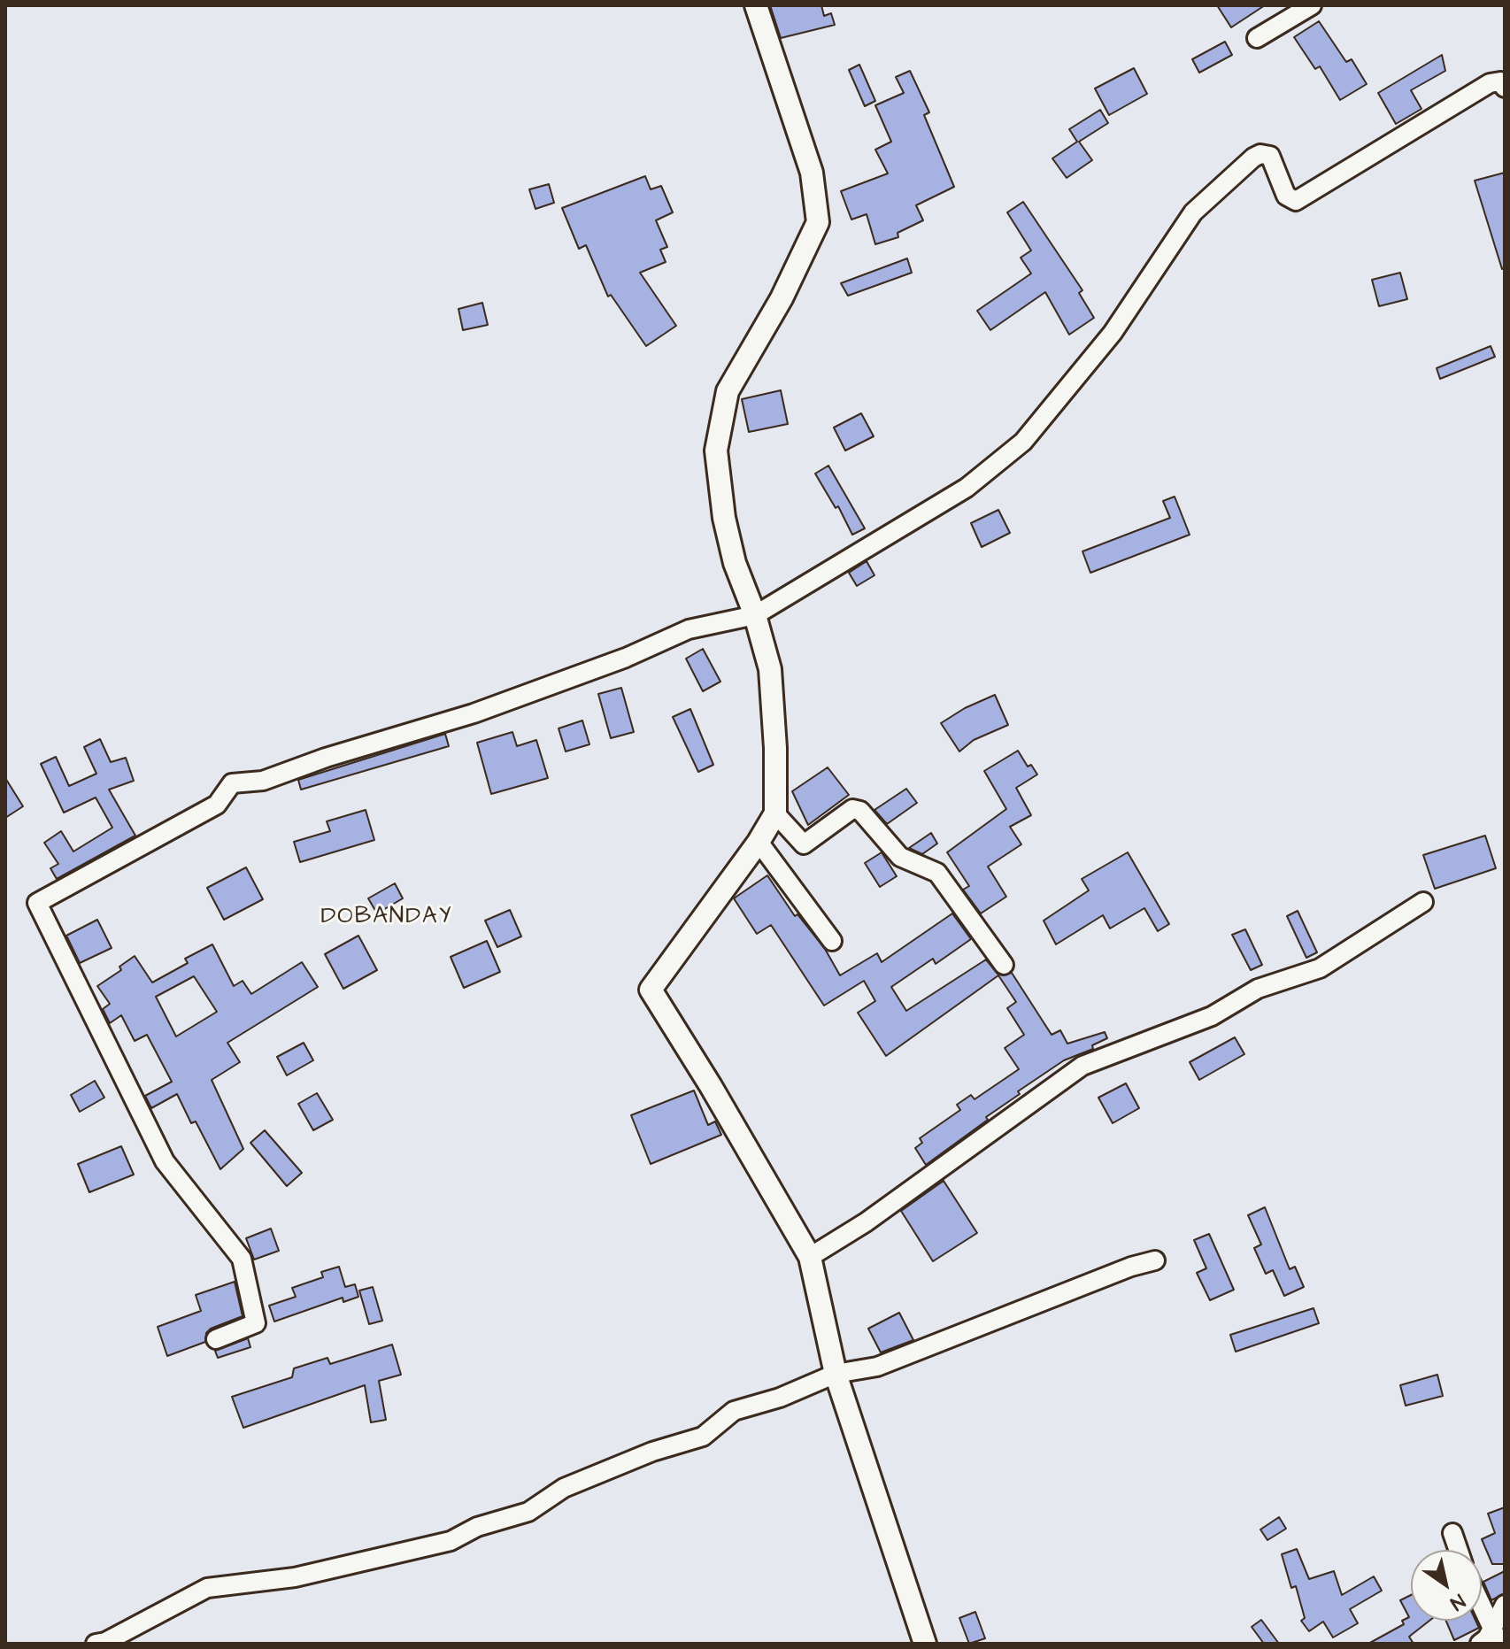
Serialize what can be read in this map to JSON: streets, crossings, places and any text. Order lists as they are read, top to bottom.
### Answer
{
  "districts": ["DOBANDAY"],
  "north": "bottom right"
}
